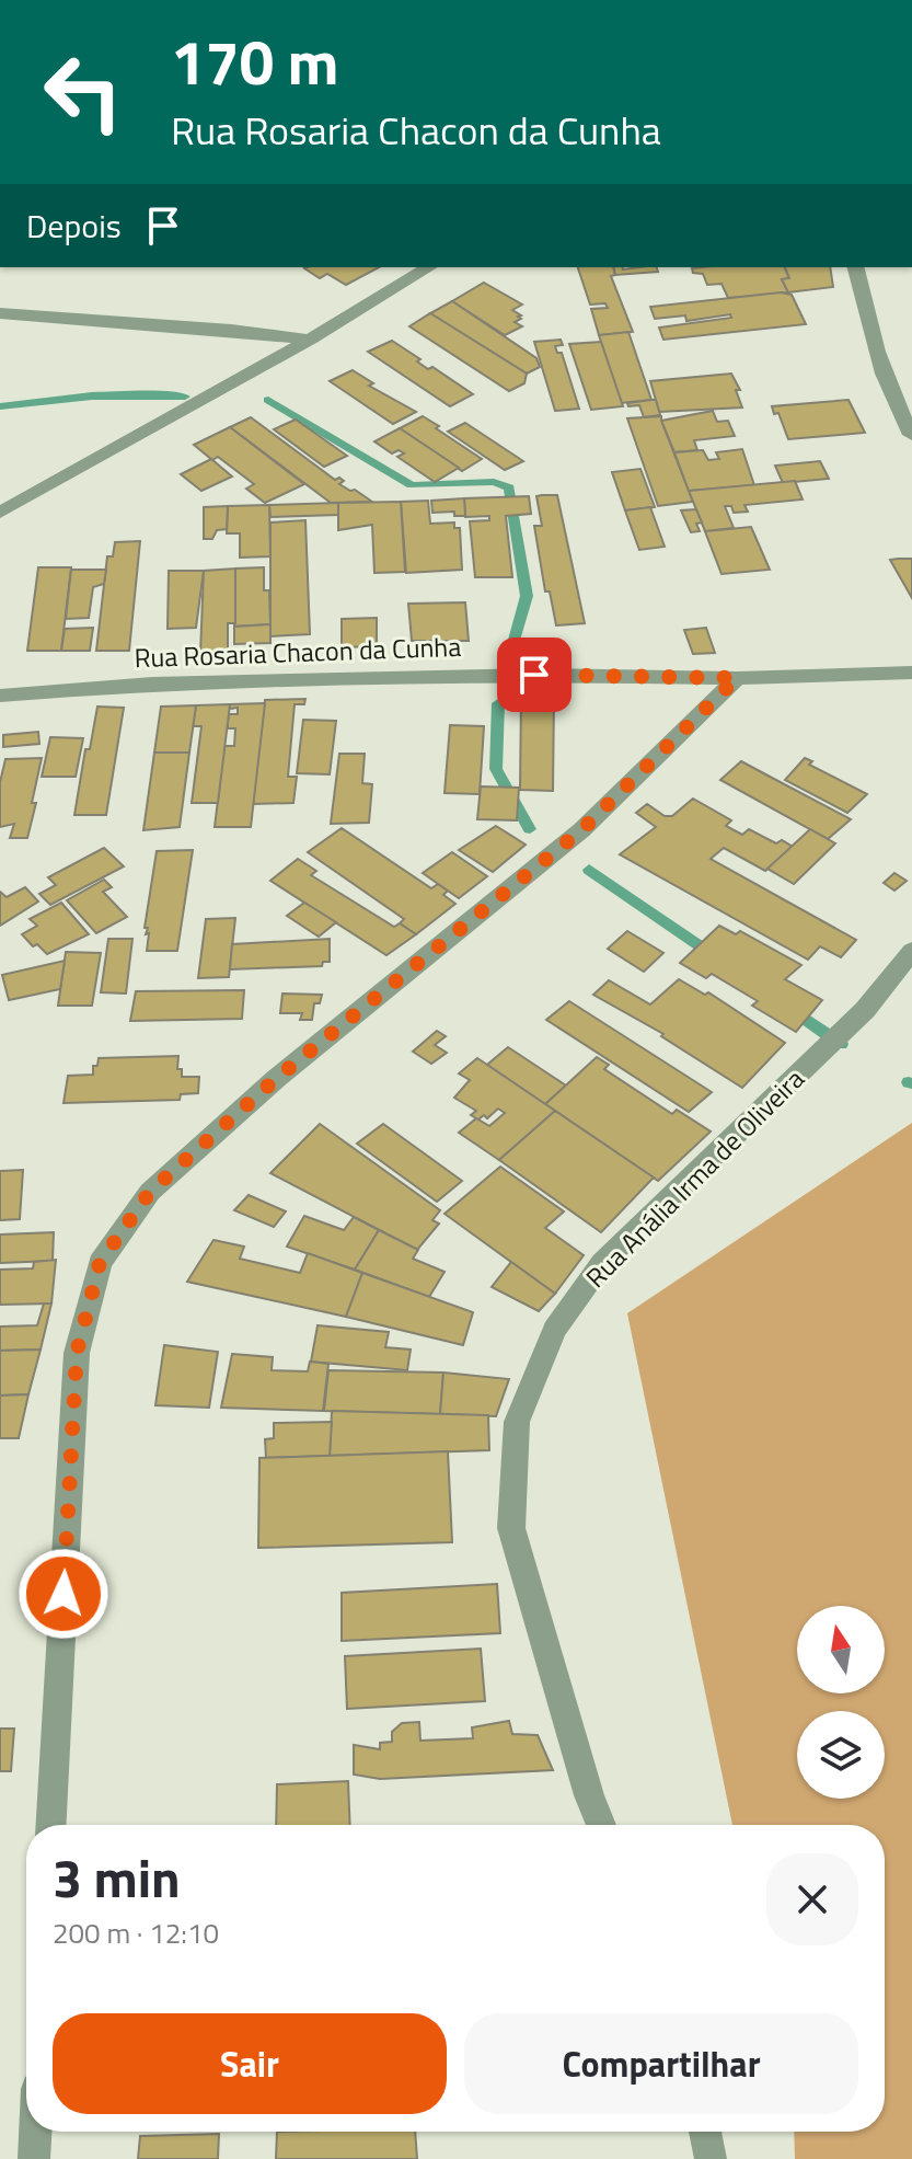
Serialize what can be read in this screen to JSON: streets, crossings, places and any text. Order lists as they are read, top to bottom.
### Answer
{
  "streets": {
    "street": ["Rua Rosaria Chacon da Cunha", "Rua Anália Irma de Oliveira"]
  },
  "north": "top",
  "page": {
    "turn": ["170 m", "Rua Rosaria Chacon da Cunha"],
    "then": "Depois",
    "heading": ["3 min", "200 m · 12:10"],
    "buttons": ["Sair", "Compartilhar"]
  }
}
